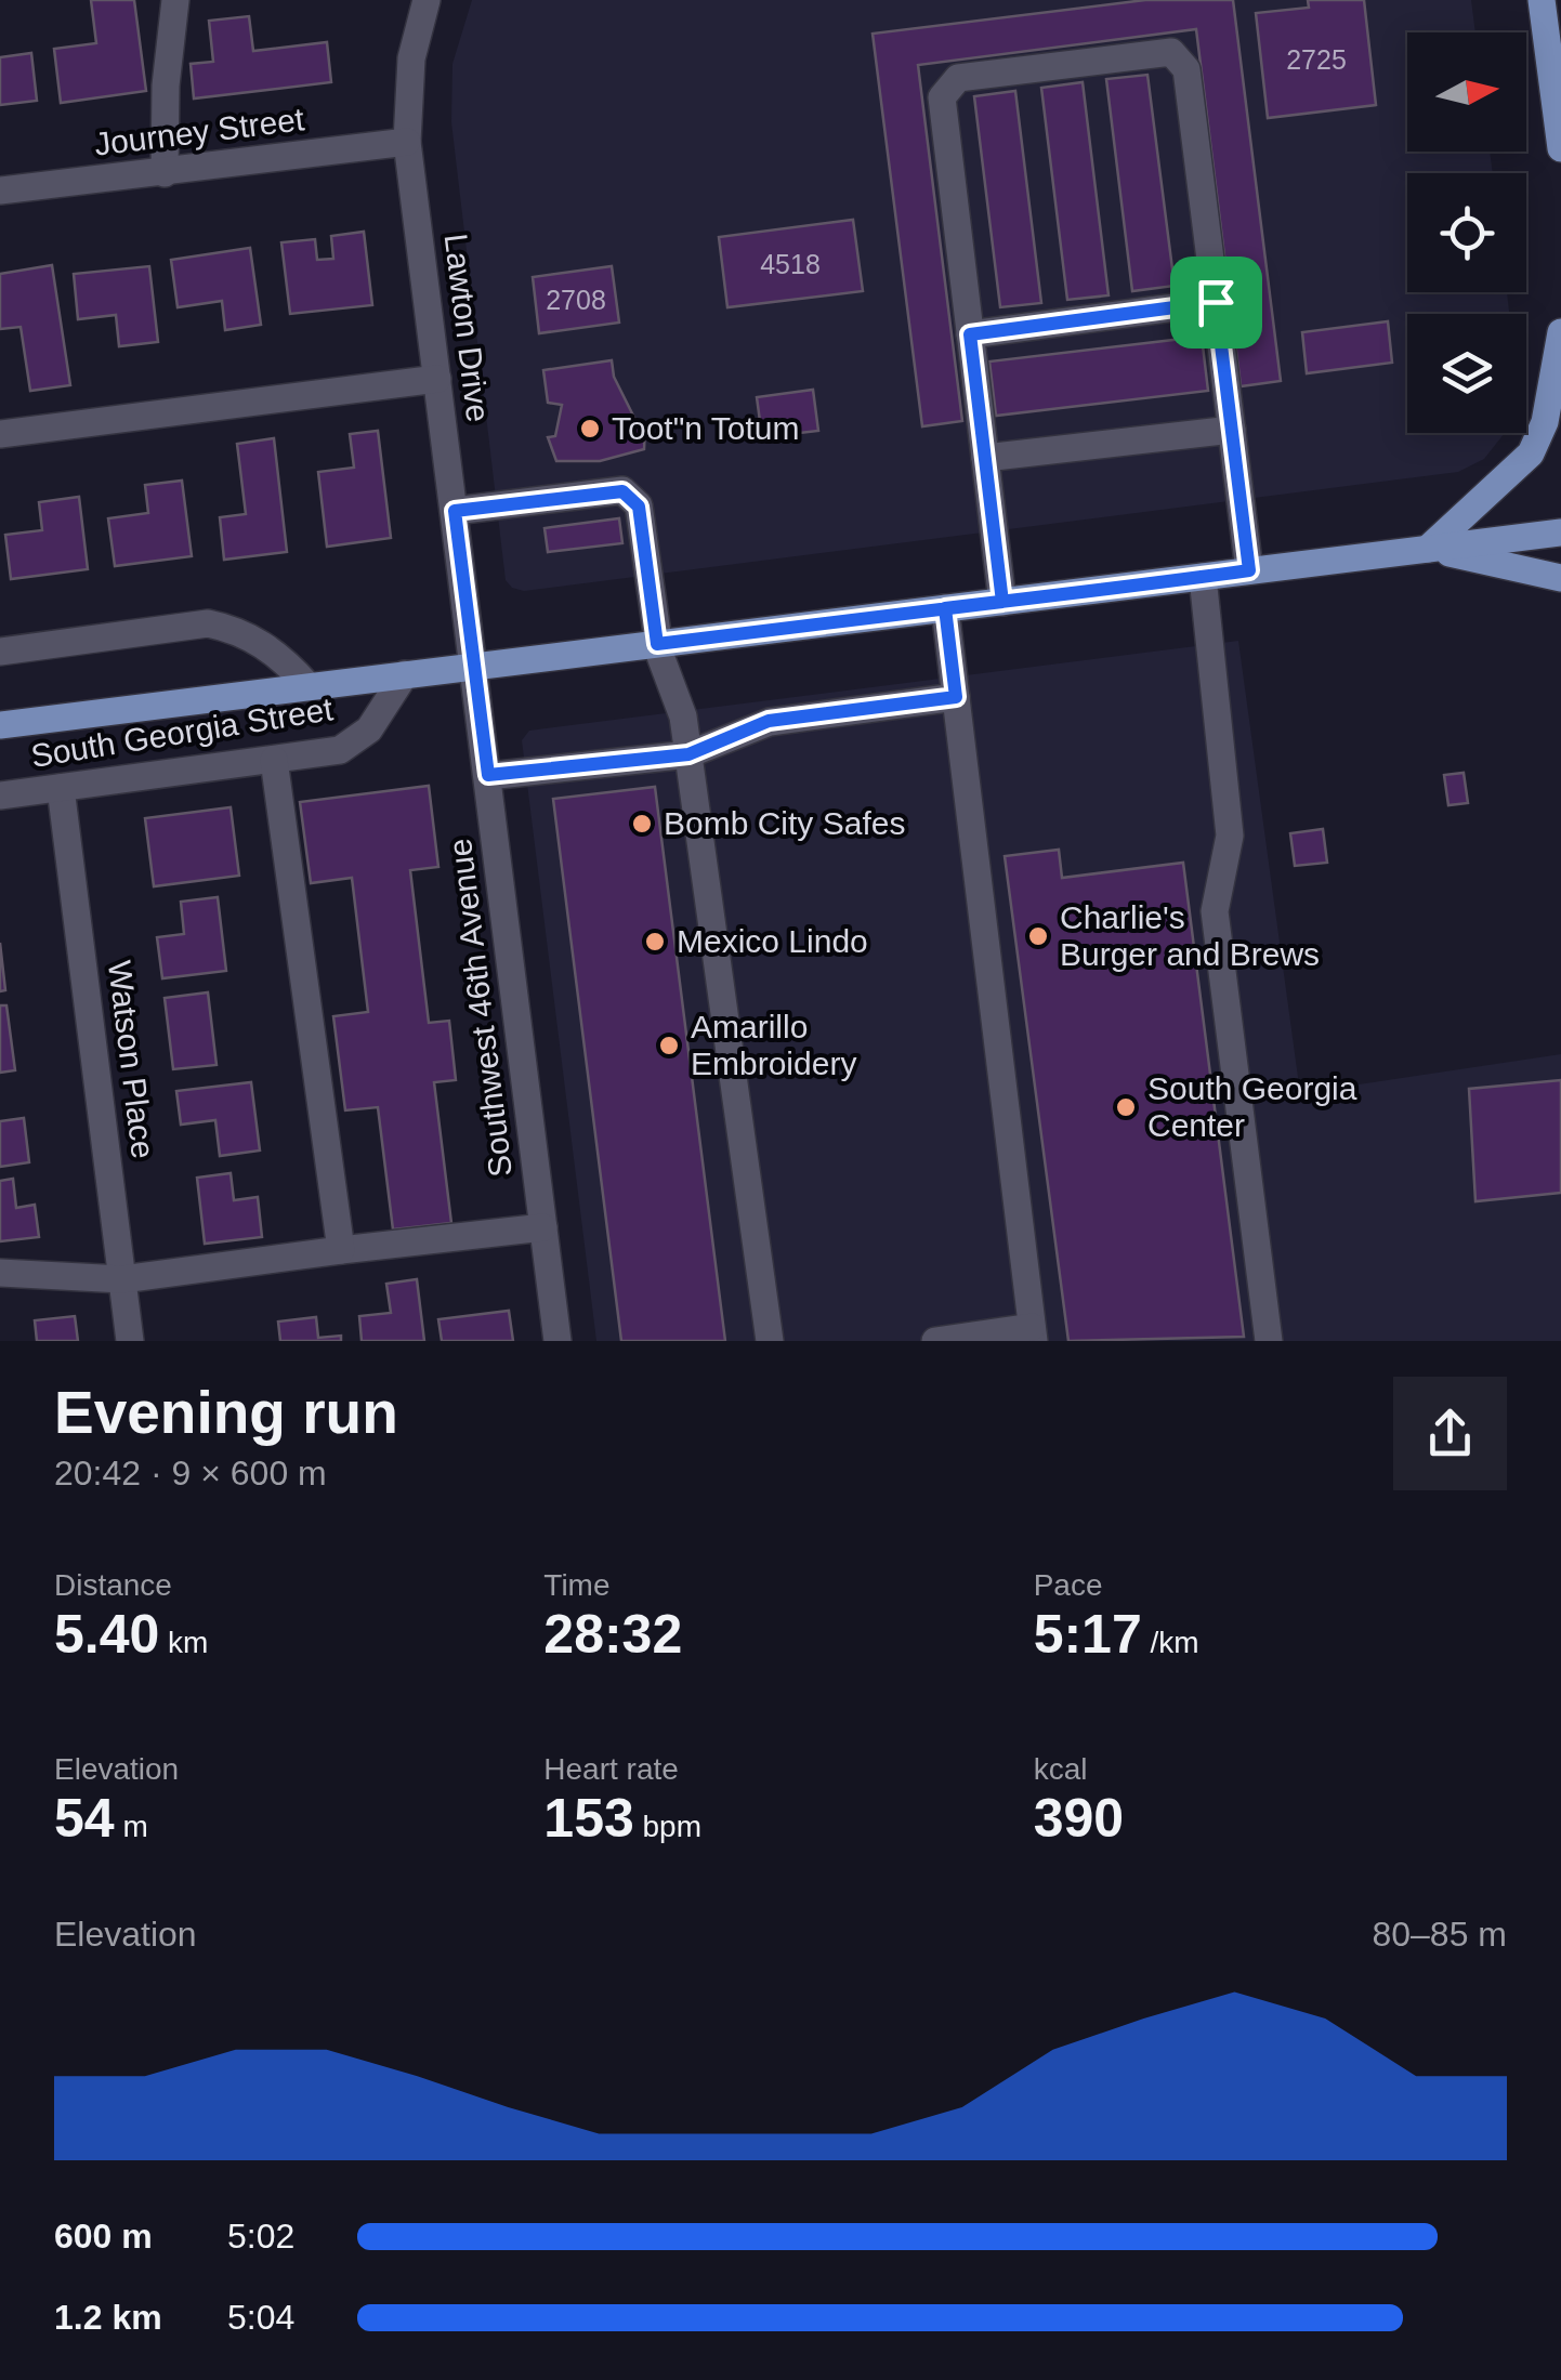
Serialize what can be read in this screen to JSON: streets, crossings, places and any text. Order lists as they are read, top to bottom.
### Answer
{
  "streets": {
    "main road": ["South Georgia Street"],
    "street": [
      "Journey Street",
      "Lawton Drive",
      "Southwest 46th Avenue",
      "Watson Place"
    ]
  },
  "crossings": [
    ["Journey Street", "Lawton Drive"],
    ["Lawton Drive", "South Georgia Street"],
    ["Lawton Drive", "Southwest 46th Avenue"],
    ["South Georgia Street", "Southwest 46th Avenue"],
    ["South Georgia Street", "Watson Place"]
  ],
  "places": [
    "Toot\"n Totum",
    "Bomb City Safes",
    "Charlie's Burger and Brews",
    "Mexico Lindo",
    "Amarillo Embroidery",
    "South Georgia Center"
  ],
  "house_numbers": ["2725", "4518", "2708"],
  "north": "right",
  "page": {
    "heading": ["Evening run", "20:42 · 9 × 600 m"],
    "stats": [
      ["Distance", "5.40 km"],
      ["Time", "28:32"],
      ["Pace", "5:17 /km"],
      ["Elevation", "54 m"],
      ["Heart rate", "153 bpm"],
      ["kcal", "390"]
    ],
    "chart": ["Elevation", "80–85 m"],
    "list": [
      {
        "name": "600 m",
        "note": "5:02"
      },
      {
        "name": "1.2 km",
        "note": "5:04"
      }
    ]
  }
}
